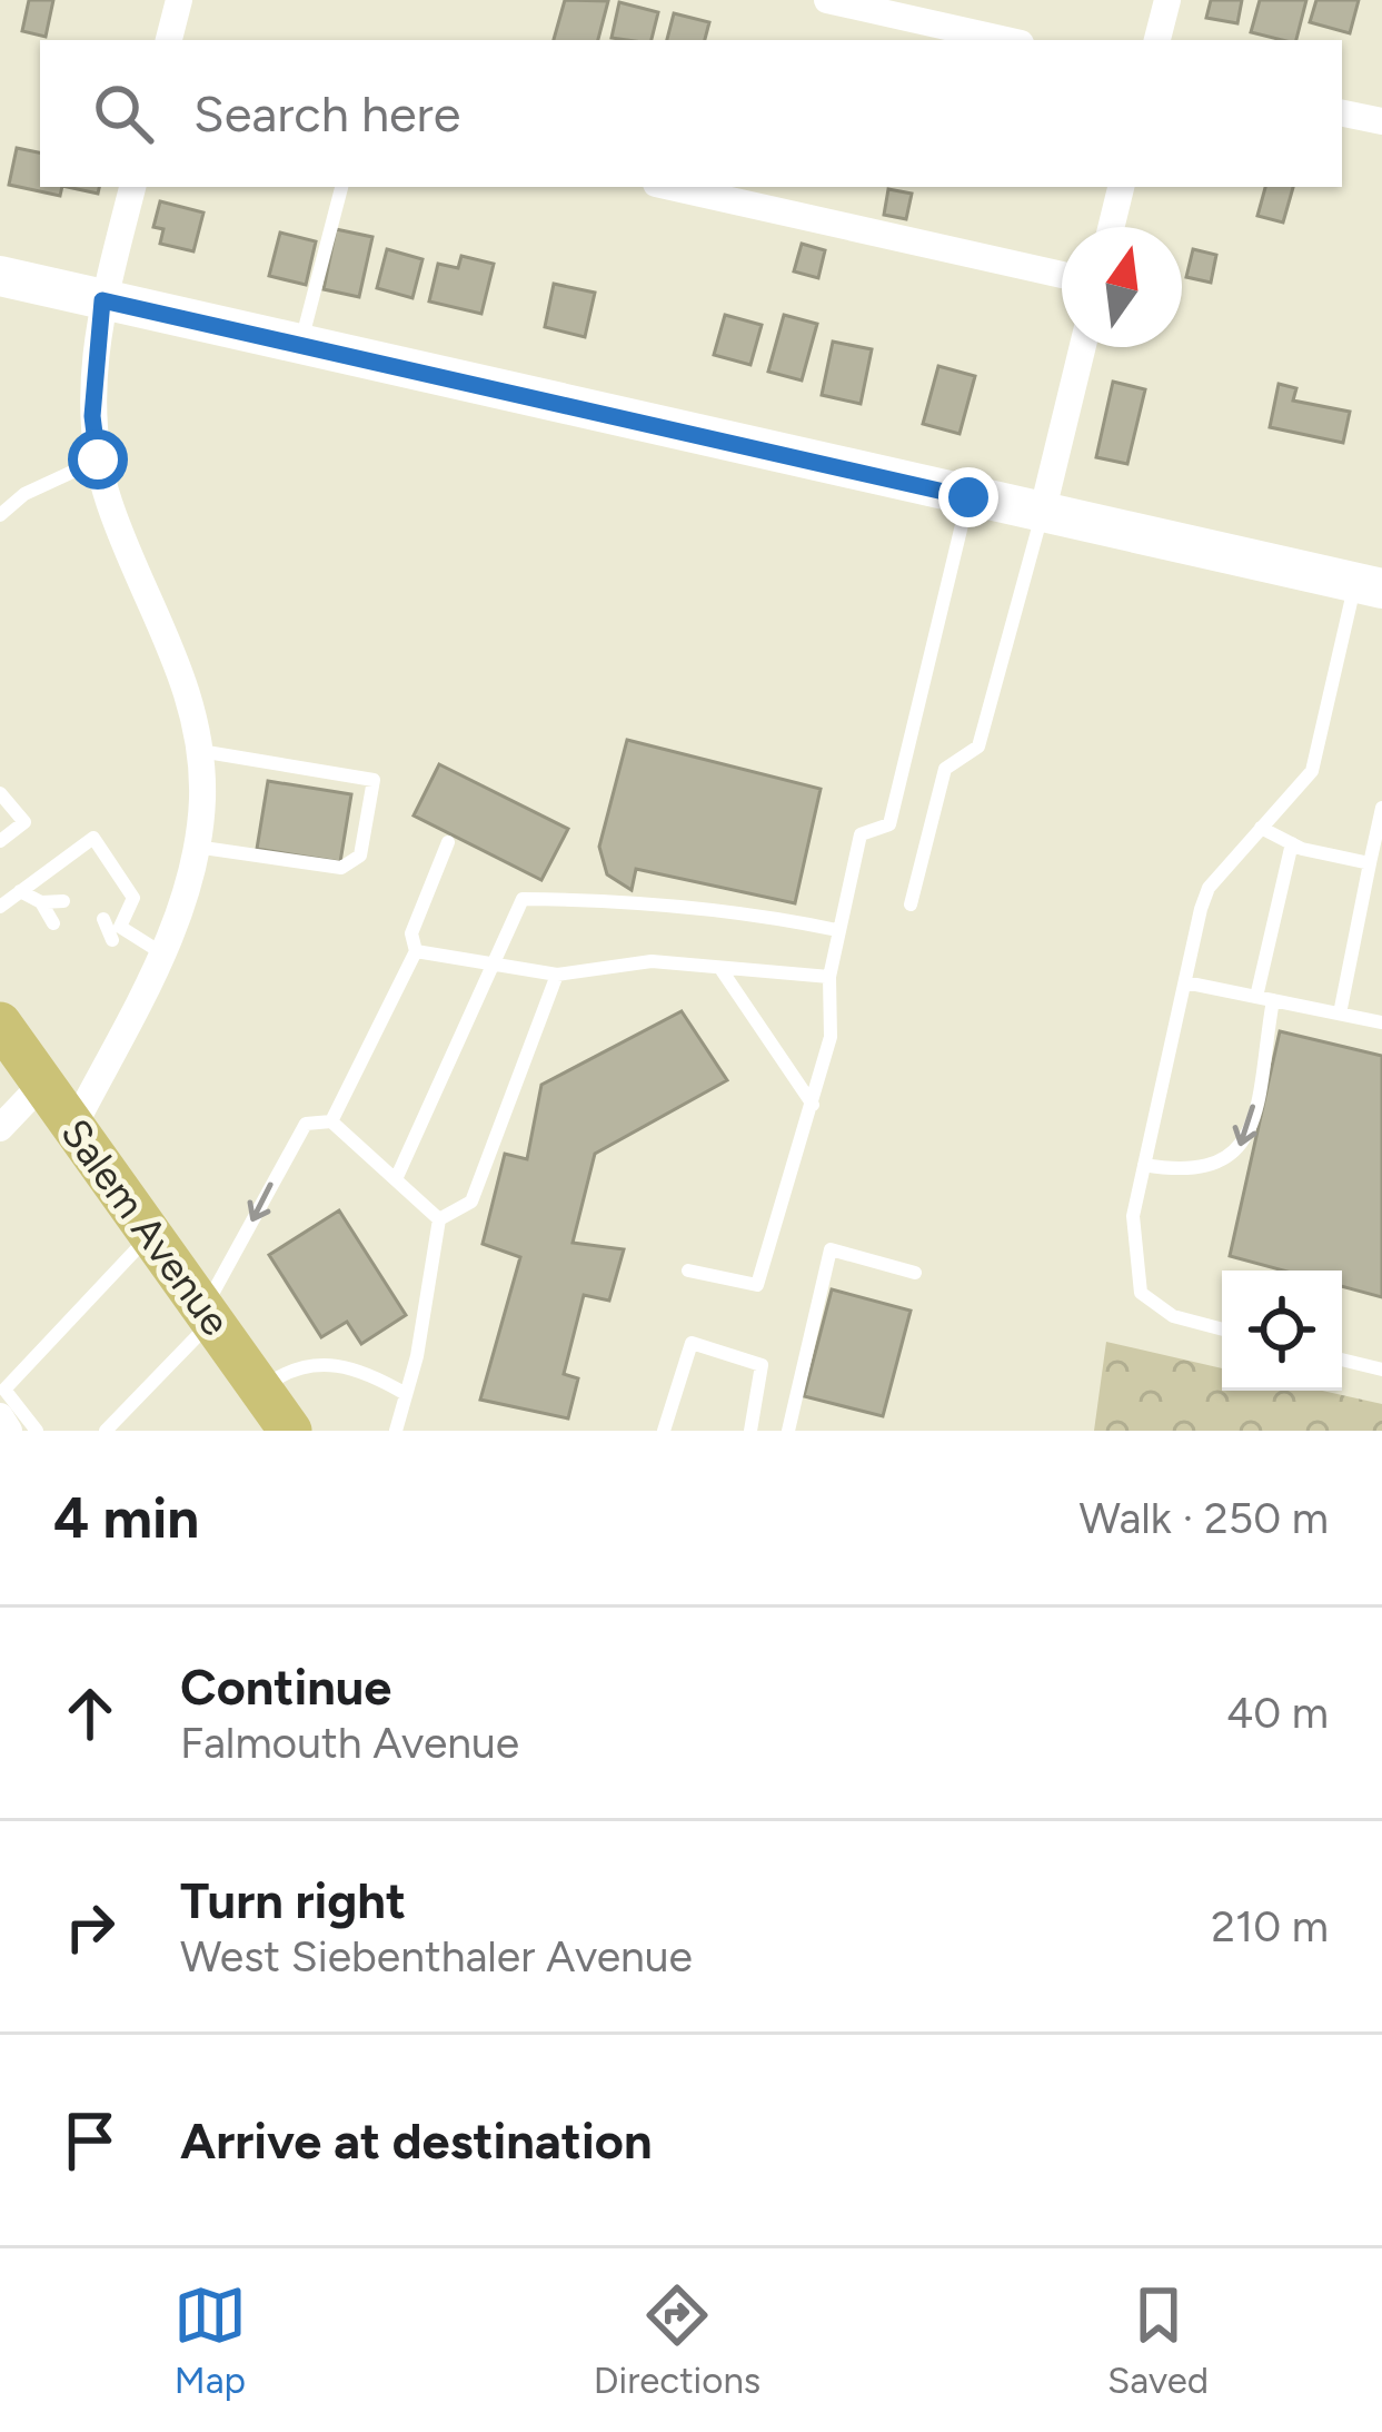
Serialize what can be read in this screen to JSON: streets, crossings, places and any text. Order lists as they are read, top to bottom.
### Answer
{
  "streets": {
    "main road": ["Salem Avenue"]
  },
  "north": "top",
  "page": {
    "search": "Search here",
    "heading": ["4 min", "Walk · 250 m"],
    "list": [
      ["Continue", "Falmouth Avenue", "40 m"],
      ["Turn right", "West Siebenthaler Avenue", "210 m"],
      "Arrive at destination"
    ],
    "nav": ["Map", "Directions", "Saved"]
  }
}
